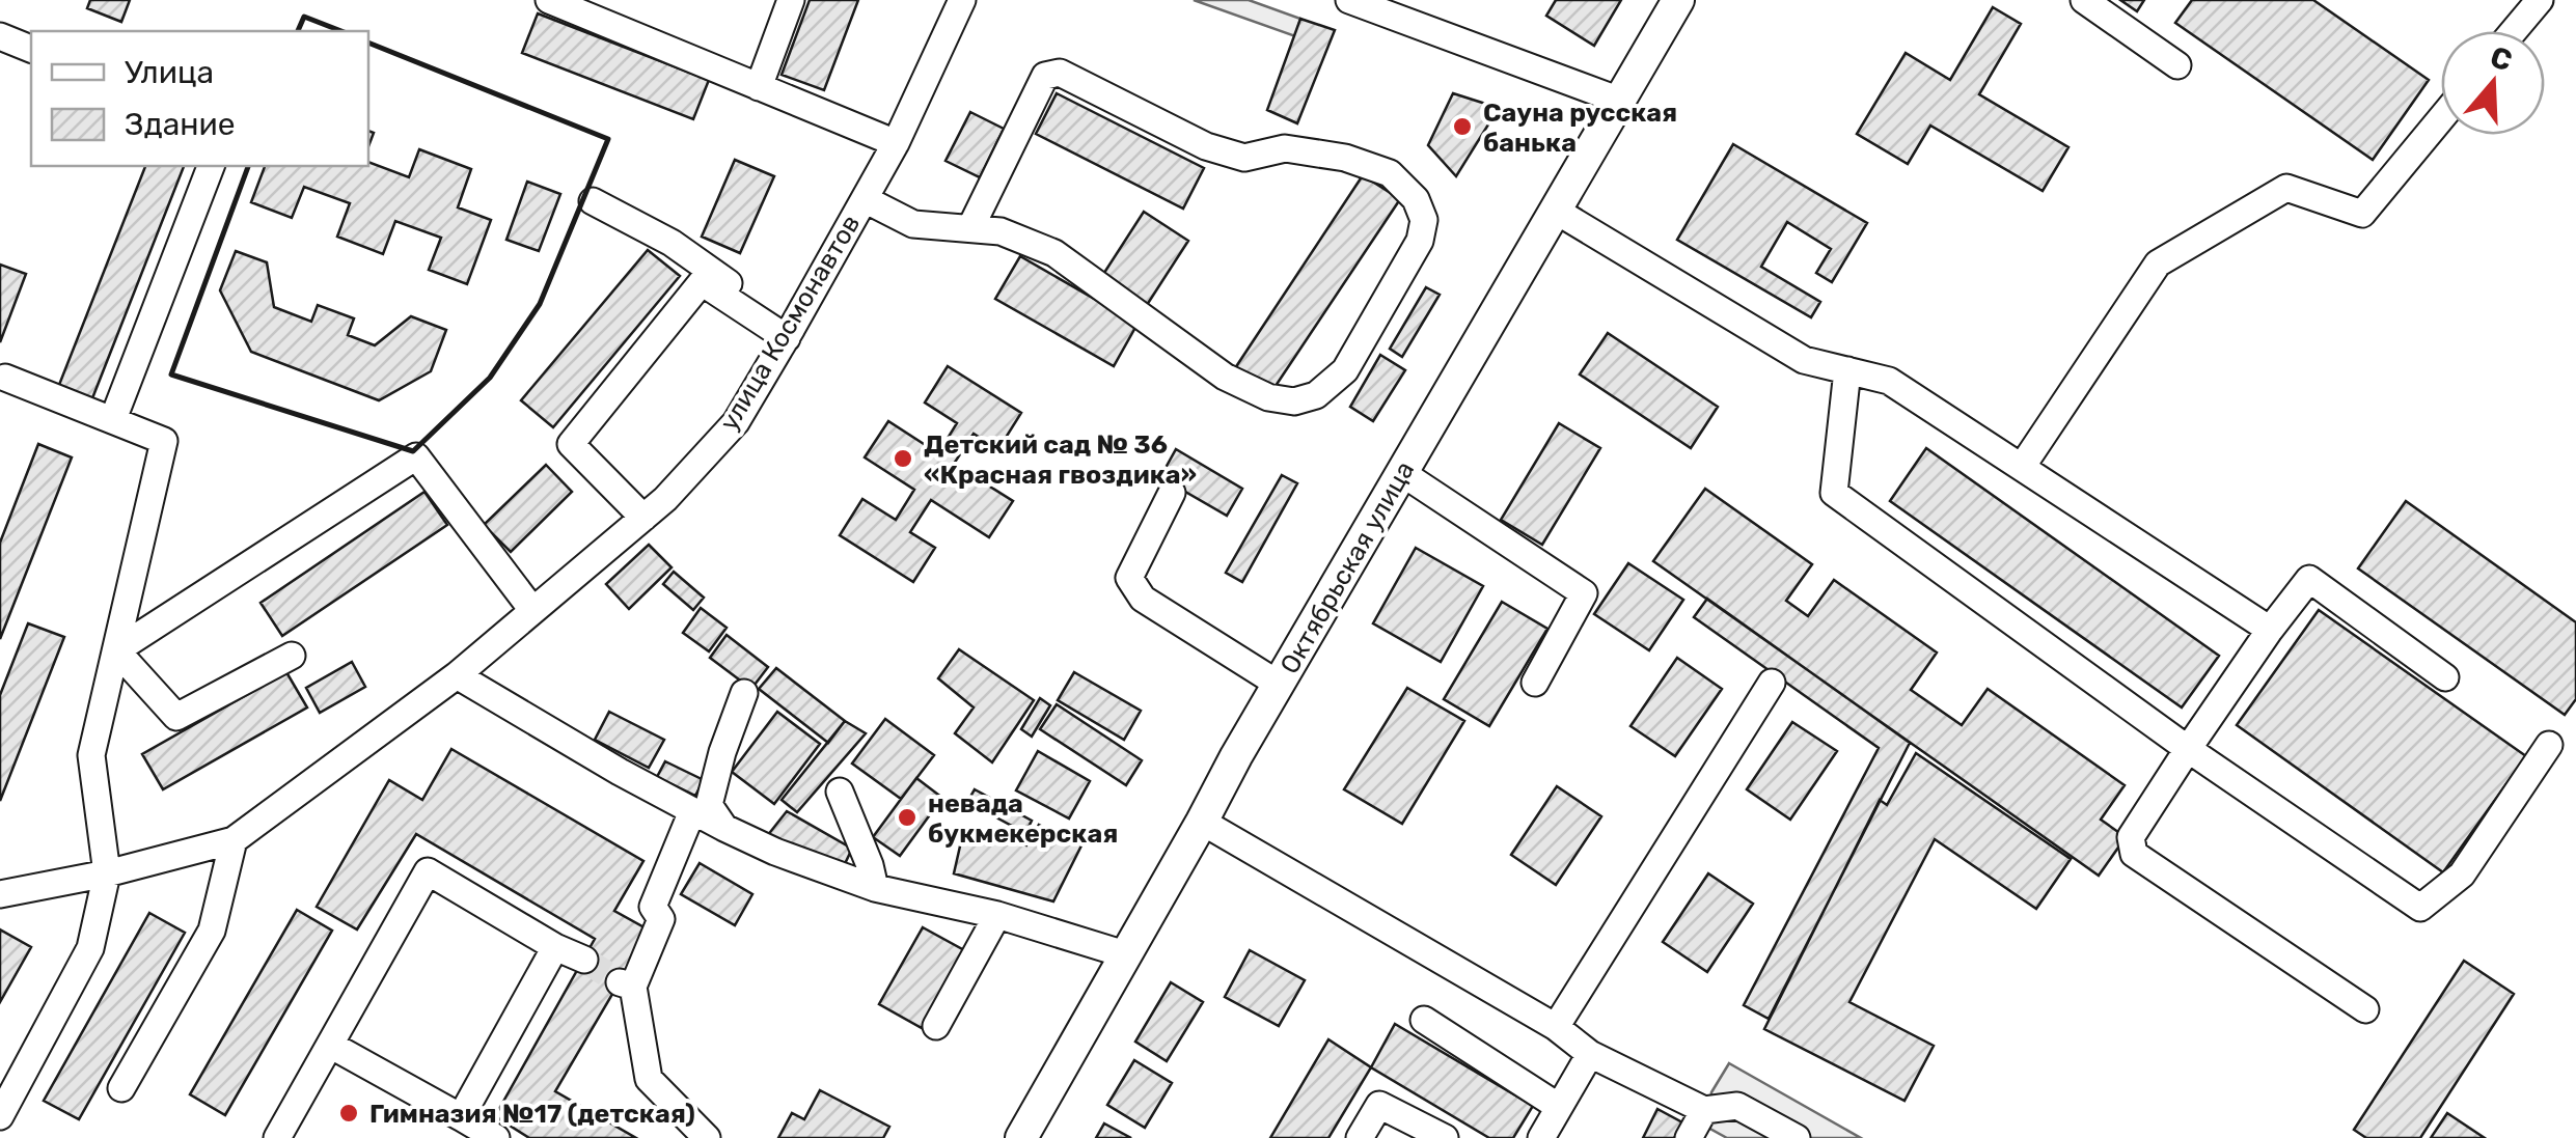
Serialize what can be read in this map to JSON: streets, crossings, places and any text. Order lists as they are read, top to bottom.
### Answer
{
  "streets": {
    "main road": ["Октябрьская улица"],
    "street": ["улица Космонавтов"]
  },
  "places": [
    "Сауна русская банька",
    "Детский сад № 36 «Красная гвоздика»",
    "невада букмекерская",
    "Гимназия №17 (детская)"
  ],
  "legend": ["Улица", "Здание"],
  "north": "top"
}
